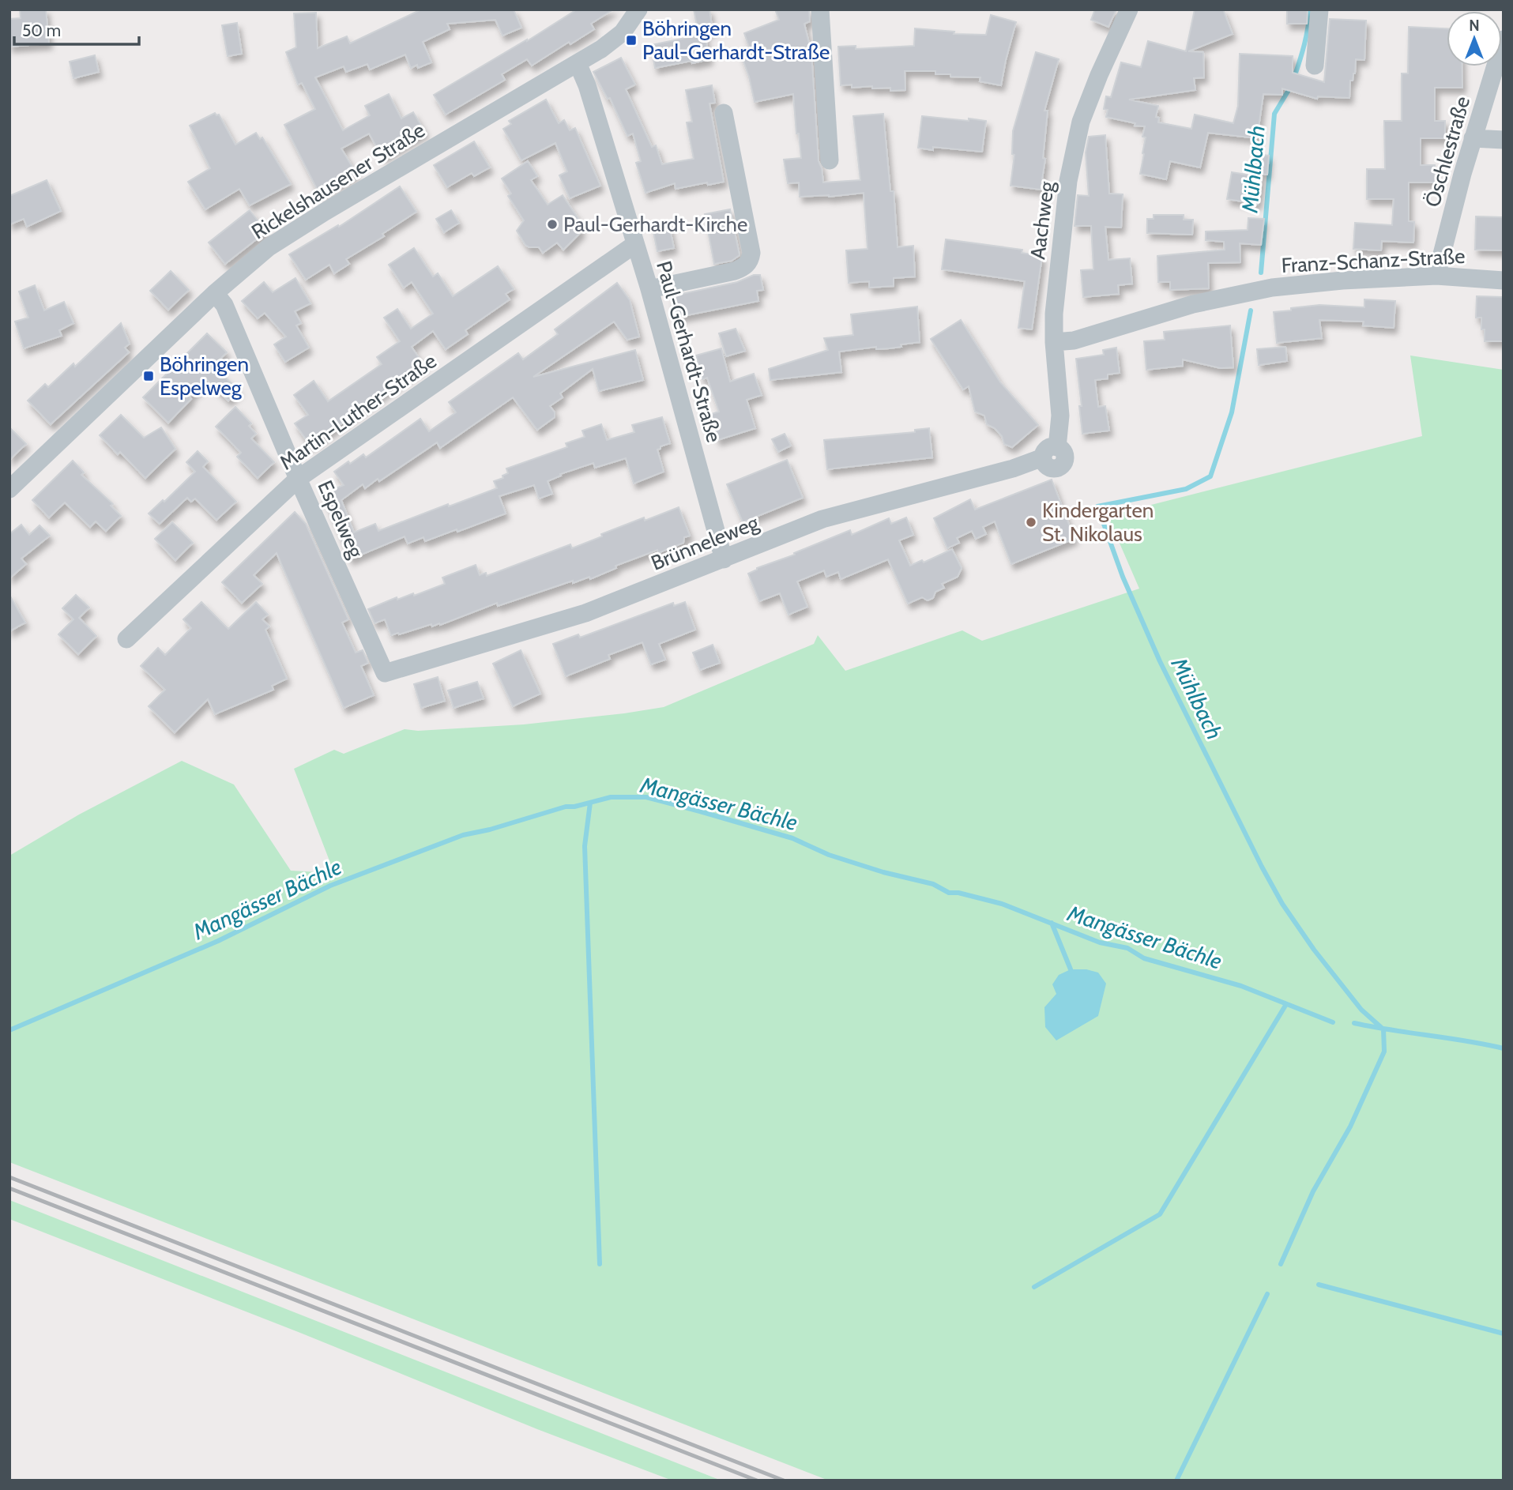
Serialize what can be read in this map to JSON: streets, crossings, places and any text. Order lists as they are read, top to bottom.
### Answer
{
  "streets": {
    "street": [
      "Öschlestraße",
      "Rickelshausener Straße",
      "Aachweg",
      "Franz-Schanz-Straße",
      "Paul-Gerhardt-Straße",
      "Martin-Luther-Straße",
      "Espelweg",
      "Brünneleweg"
    ]
  },
  "crossings": [
    ["Öschlestraße", "Franz-Schanz-Straße"],
    ["Rickelshausener Straße", "Paul-Gerhardt-Straße"],
    ["Rickelshausener Straße", "Espelweg"],
    ["Aachweg", "Franz-Schanz-Straße"],
    ["Aachweg", "Brünneleweg"],
    ["Paul-Gerhardt-Straße", "Martin-Luther-Straße"],
    ["Paul-Gerhardt-Straße", "Brünneleweg"],
    ["Martin-Luther-Straße", "Espelweg"],
    ["Espelweg", "Brünneleweg"]
  ],
  "water": ["Mühlbach", "Mangässer Bächle"],
  "places": {
    "transit": ["Böhringen Paul-Gerhardt-Straße", "Böhringen Espelweg"],
    "other": ["Paul-Gerhardt-Kirche", "Kindergarten St. Nikolaus"]
  },
  "scale_bar": "50 m",
  "north": "top"
}
